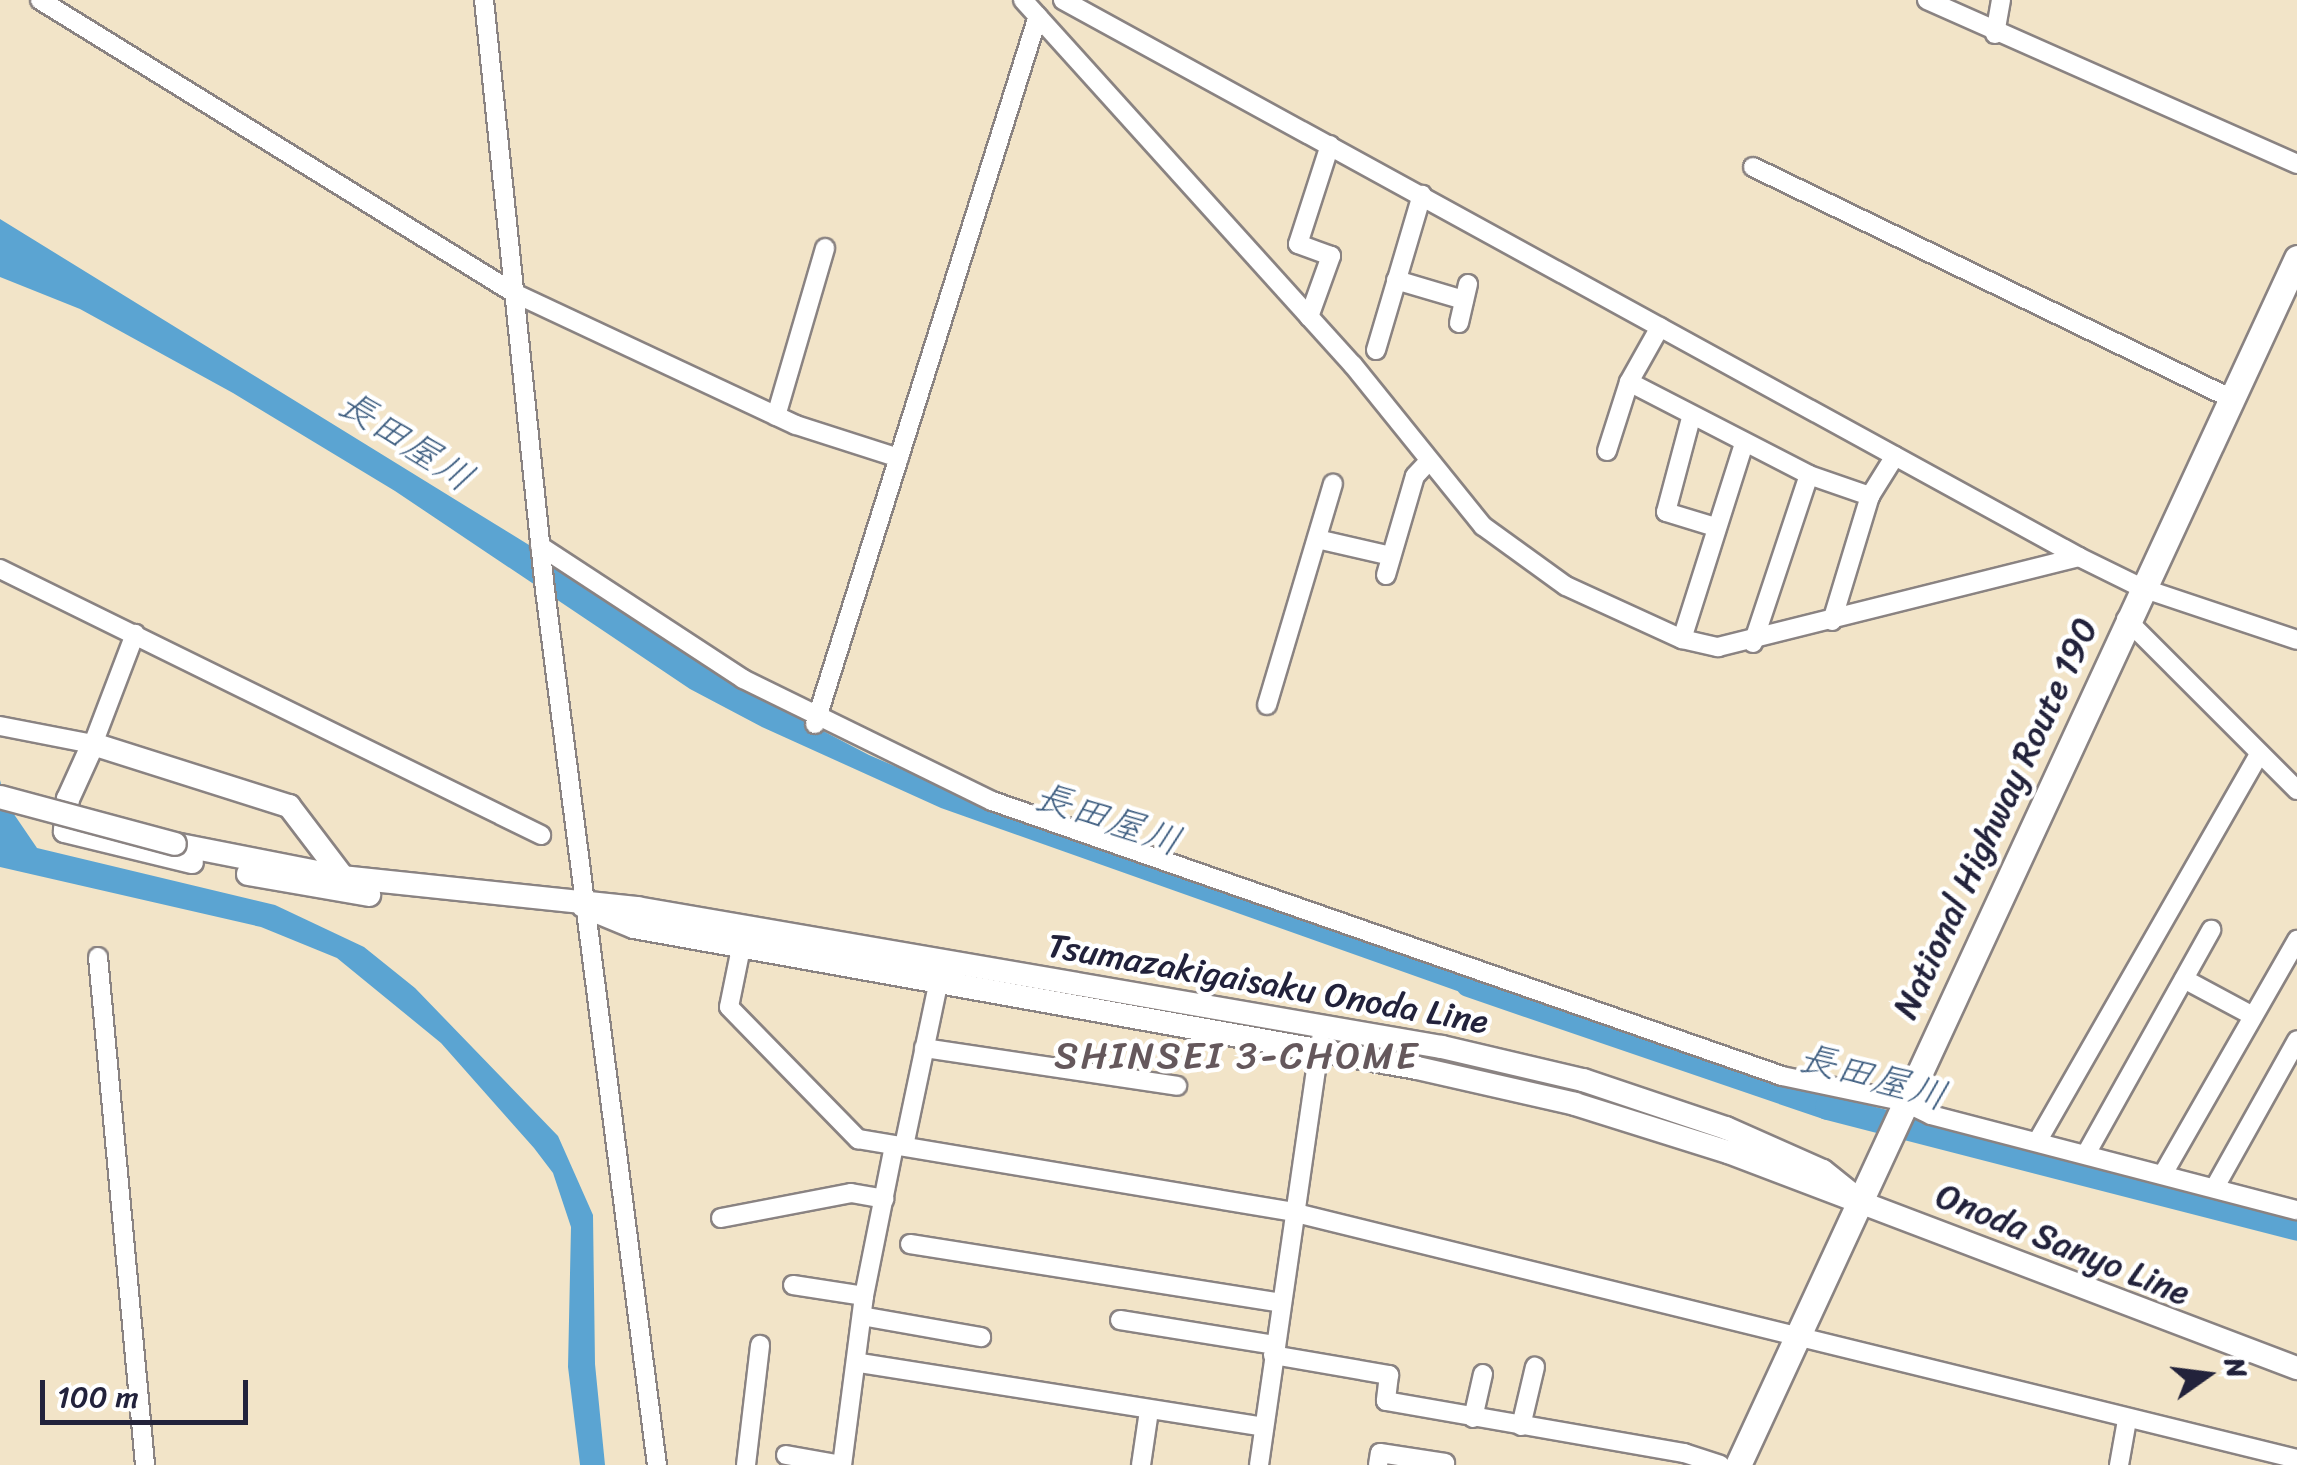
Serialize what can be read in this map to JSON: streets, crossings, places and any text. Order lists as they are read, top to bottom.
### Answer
{
  "streets": {
    "highway": ["National Highway Route 190"],
    "main road": ["Tsumazakigaisaku Onoda Line", "Onoda Sanyo Line"]
  },
  "crossings": [
    ["National Highway Route 190", "Tsumazakigaisaku Onoda Line"],
    ["National Highway Route 190", "Onoda Sanyo Line"],
    ["Tsumazakigaisaku Onoda Line", "Onoda Sanyo Line"]
  ],
  "districts": ["SHINSEI 3-CHOME"],
  "water": ["長田屋川"],
  "scale_bar": "100 m",
  "north": "right"
}
